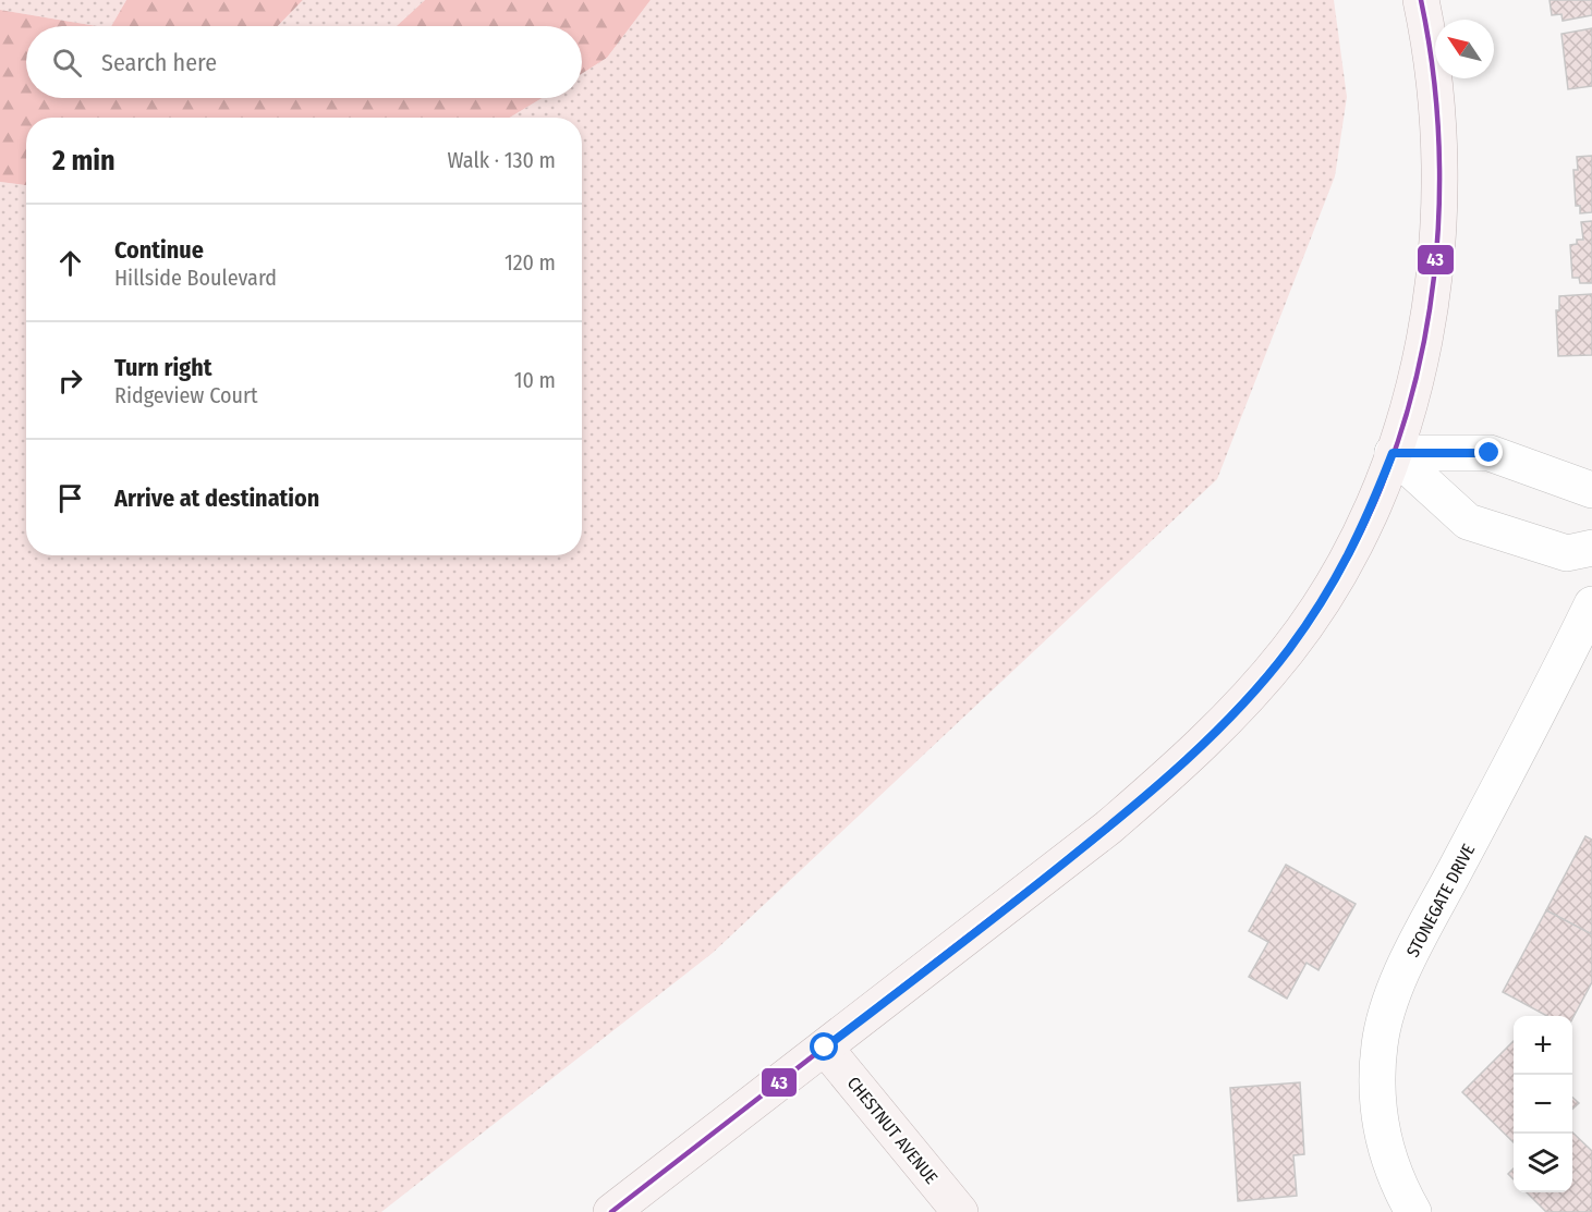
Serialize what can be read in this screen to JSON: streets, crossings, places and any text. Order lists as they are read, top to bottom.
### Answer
{
  "streets": {
    "main road": ["CHESTNUT AVENUE"],
    "street": ["STONEGATE DRIVE"]
  },
  "lines": ["transit line 43"],
  "north": "top left",
  "page": {
    "search": "Search here",
    "heading": ["2 min", "Walk · 130 m"],
    "list": [
      ["Continue", "Hillside Boulevard", "120 m"],
      ["Turn right", "Ridgeview Court", "10 m"],
      "Arrive at destination"
    ],
    "map_buttons": ["+", "−"]
  }
}
